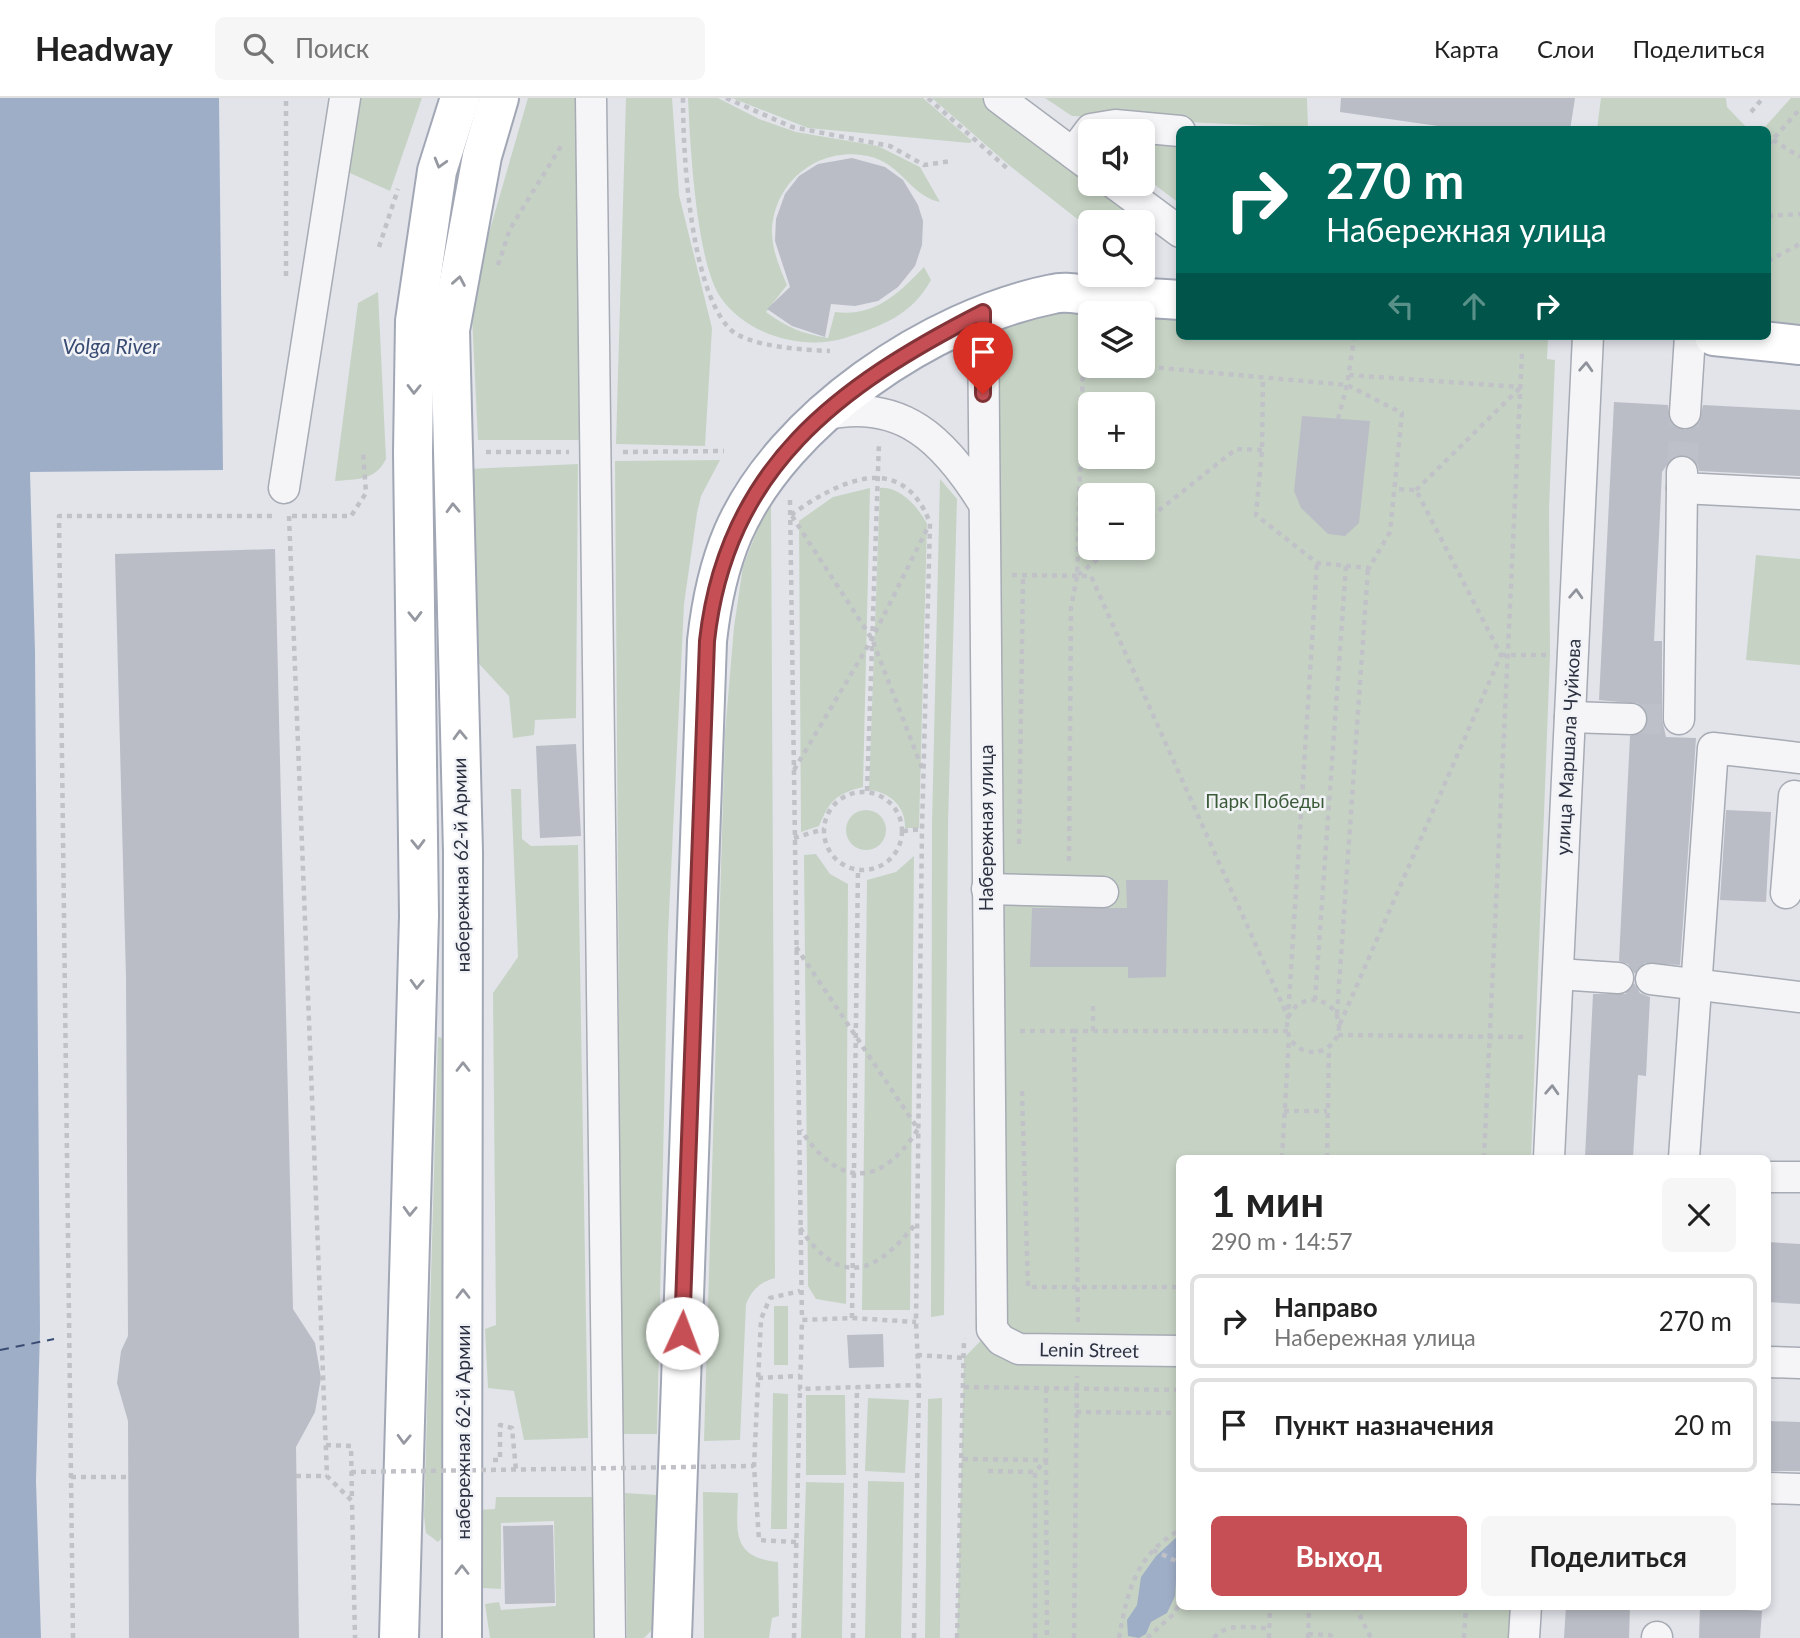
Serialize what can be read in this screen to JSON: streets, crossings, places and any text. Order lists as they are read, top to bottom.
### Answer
{
  "streets": {
    "main road": ["набережная 62-й Армии"],
    "street": ["улица Маршала Чуйкова", "Набережная улица", "Lenin Street"]
  },
  "crossings": [
    ["Набережная улица", "Lenin Street"]
  ],
  "water": ["Volga River"],
  "parks": ["Парк Победы"],
  "page": {
    "header": "Headway",
    "search": "Поиск",
    "nav": ["Карта", "Слои", "Поделиться"],
    "map_buttons": ["+", "−"],
    "turn": ["270 m", "Набережная улица"],
    "heading": ["1 мин", "290 m · 14:57"],
    "list": [
      {
        "name": "Направо",
        "note": "Набережная улица",
        "value": "270 m"
      },
      {
        "name": "Пункт назначения",
        "value": "20 m"
      }
    ],
    "buttons": ["Выход", "Поделиться"]
  }
}
